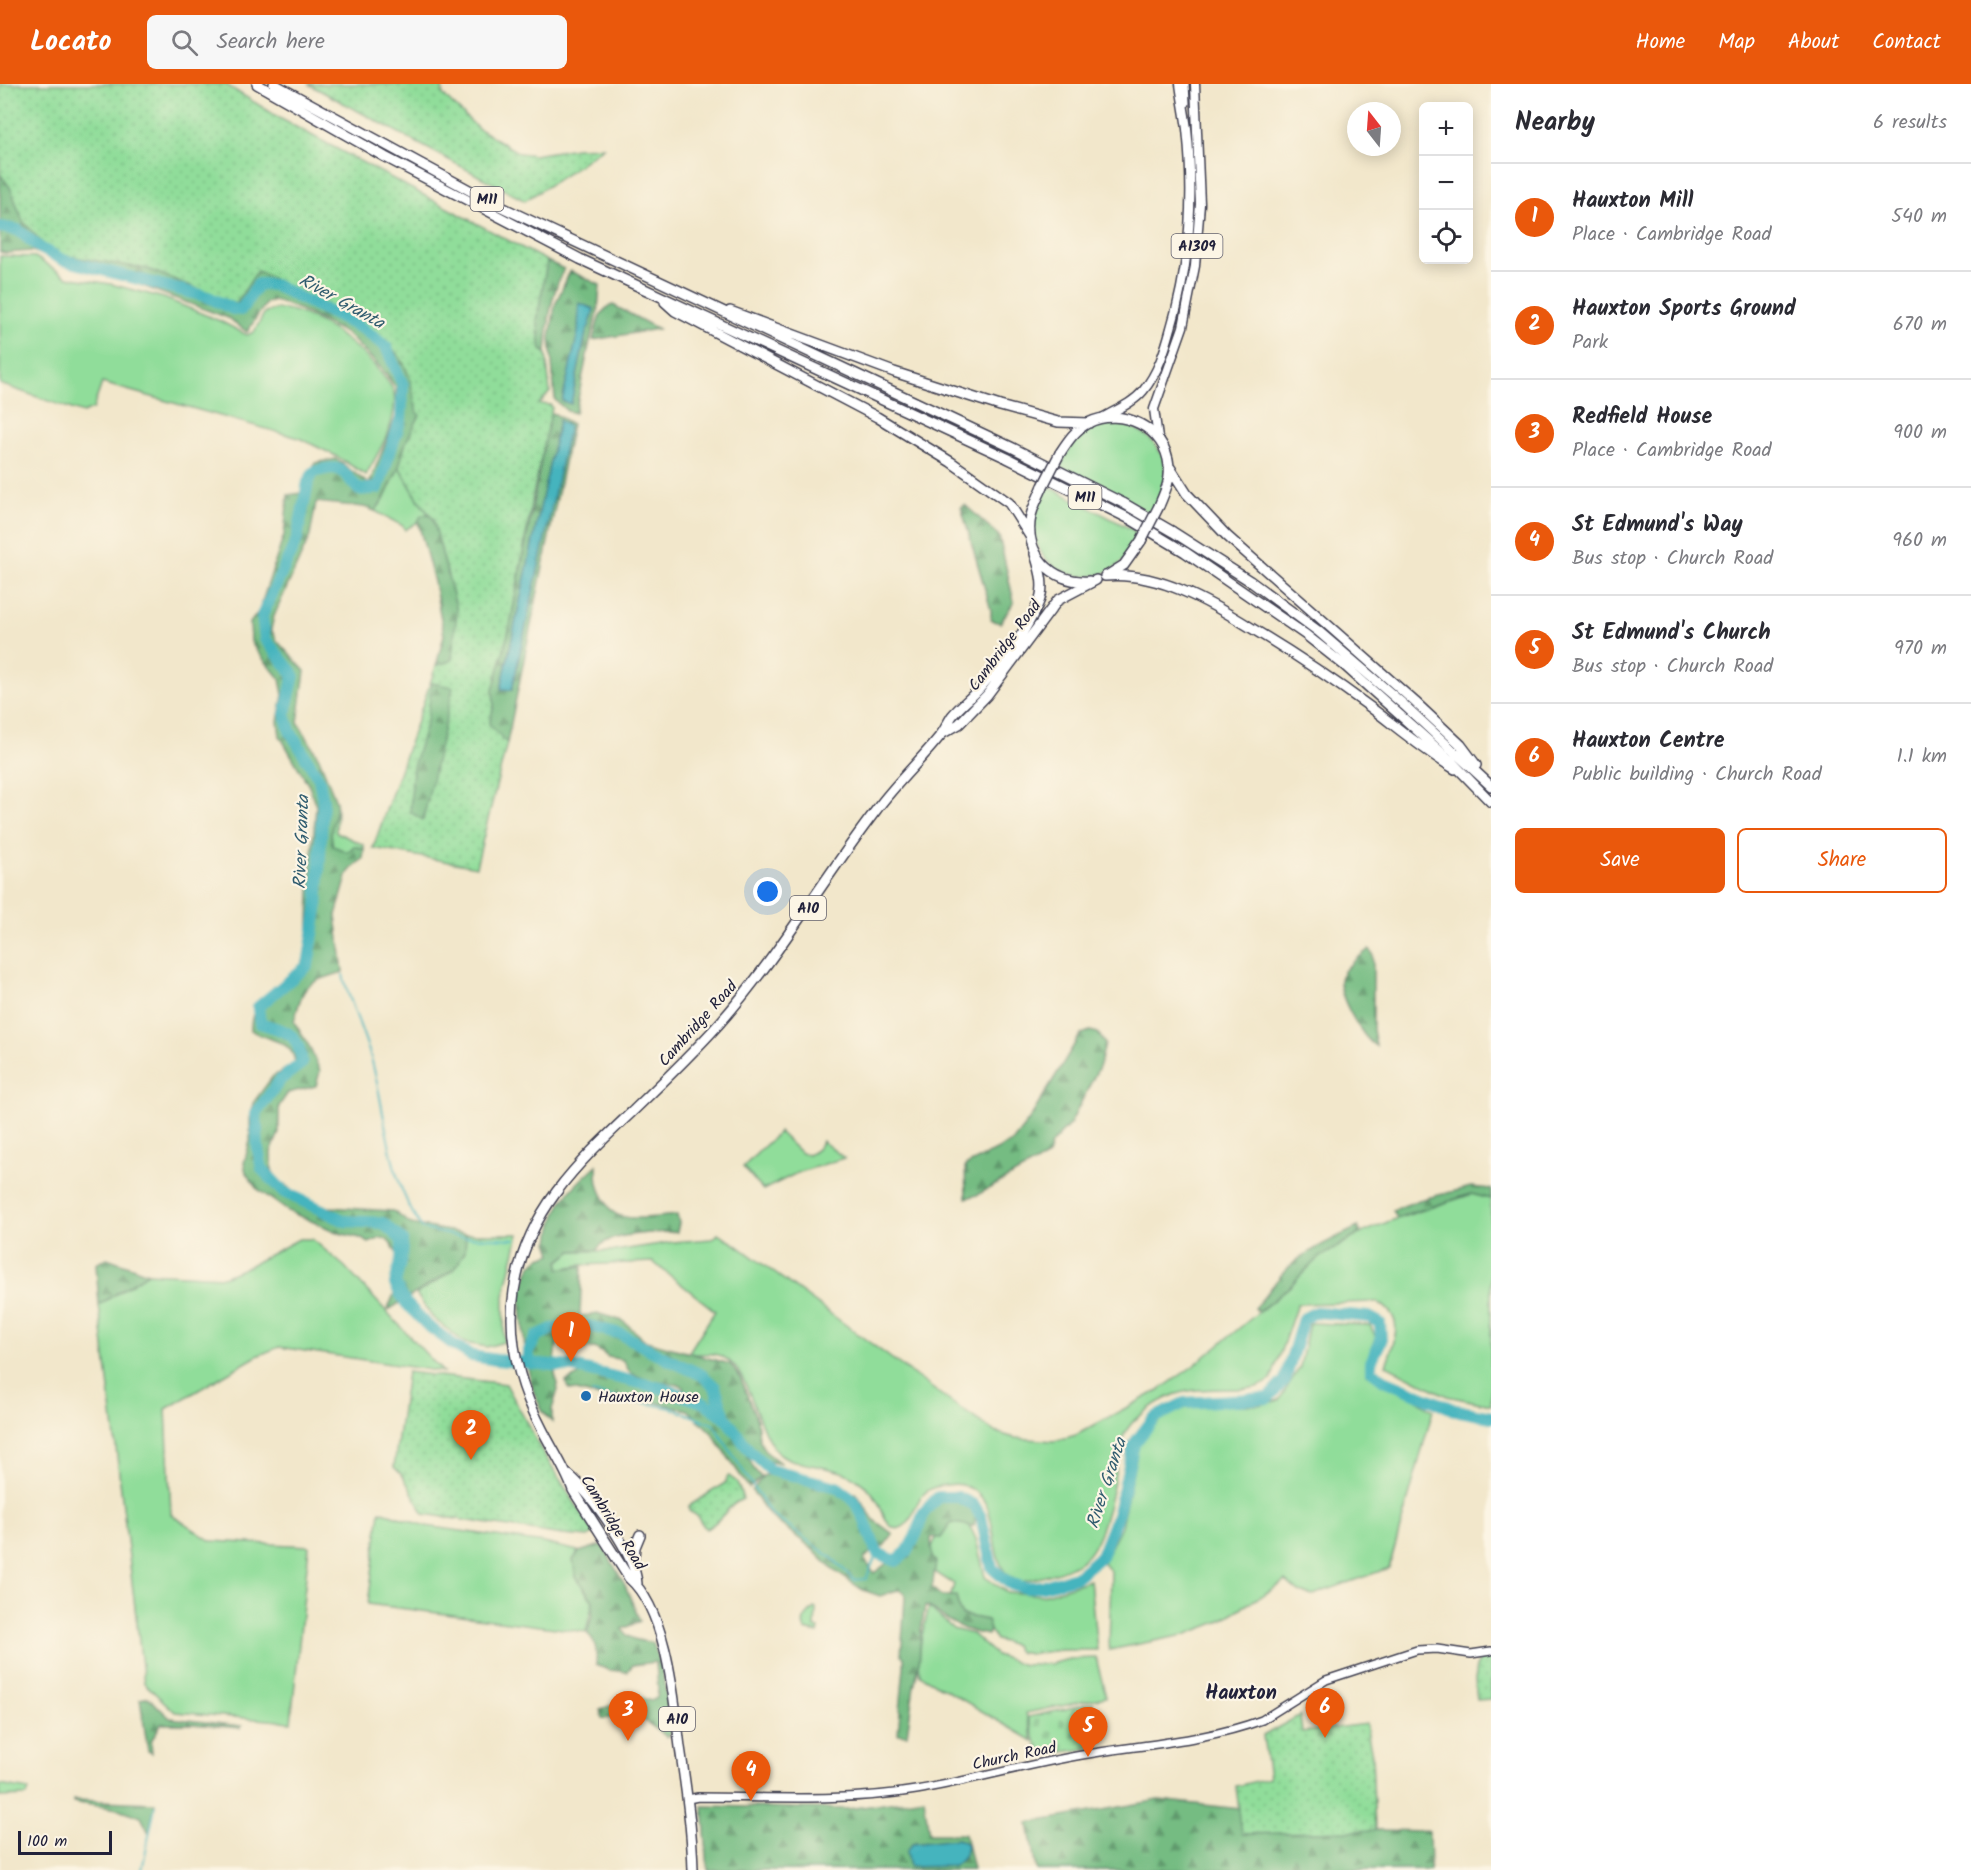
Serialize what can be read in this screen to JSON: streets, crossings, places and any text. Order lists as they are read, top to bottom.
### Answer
{
  "streets": {
    "highway": ["M11", "Cambridge Road", "A10"],
    "main road": ["A1309"],
    "street": ["Church Road"]
  },
  "crossings": [
    ["M11", "A1309"],
    ["M11", "Cambridge Road"],
    ["A1309", "Cambridge Road"],
    ["Cambridge Road", "Church Road"]
  ],
  "districts": ["Hauxton"],
  "water": ["River Granta"],
  "places": ["Hauxton House"],
  "scale_bar": "100 m",
  "north": "top",
  "page": {
    "header": "Locato",
    "search": "Search here",
    "nav": [
      "Home",
      "Map",
      "About",
      "Contact"
    ],
    "heading": ["Nearby", "6 results"],
    "map_buttons": ["+", "−"],
    "list": [
      {
        "mark": "1",
        "name": "Hauxton Mill",
        "note": "Place · Cambridge Road",
        "value": "540 m"
      },
      {
        "mark": "2",
        "name": "Hauxton Sports Ground",
        "note": "Park",
        "value": "670 m"
      },
      {
        "mark": "3",
        "name": "Redfield House",
        "note": "Place · Cambridge Road",
        "value": "900 m"
      },
      {
        "mark": "4",
        "name": "St Edmund's Way",
        "note": "Bus stop · Church Road",
        "value": "960 m"
      },
      {
        "mark": "5",
        "name": "St Edmund's Church",
        "note": "Bus stop · Church Road",
        "value": "970 m"
      },
      {
        "mark": "6",
        "name": "Hauxton Centre",
        "note": "Public building · Church Road",
        "value": "1.1 km"
      }
    ],
    "buttons": ["Save", "Share"],
    "pins": [
      "1",
      "2",
      "6",
      "3",
      "5",
      "4"
    ],
    "scale": "100 m"
  }
}
